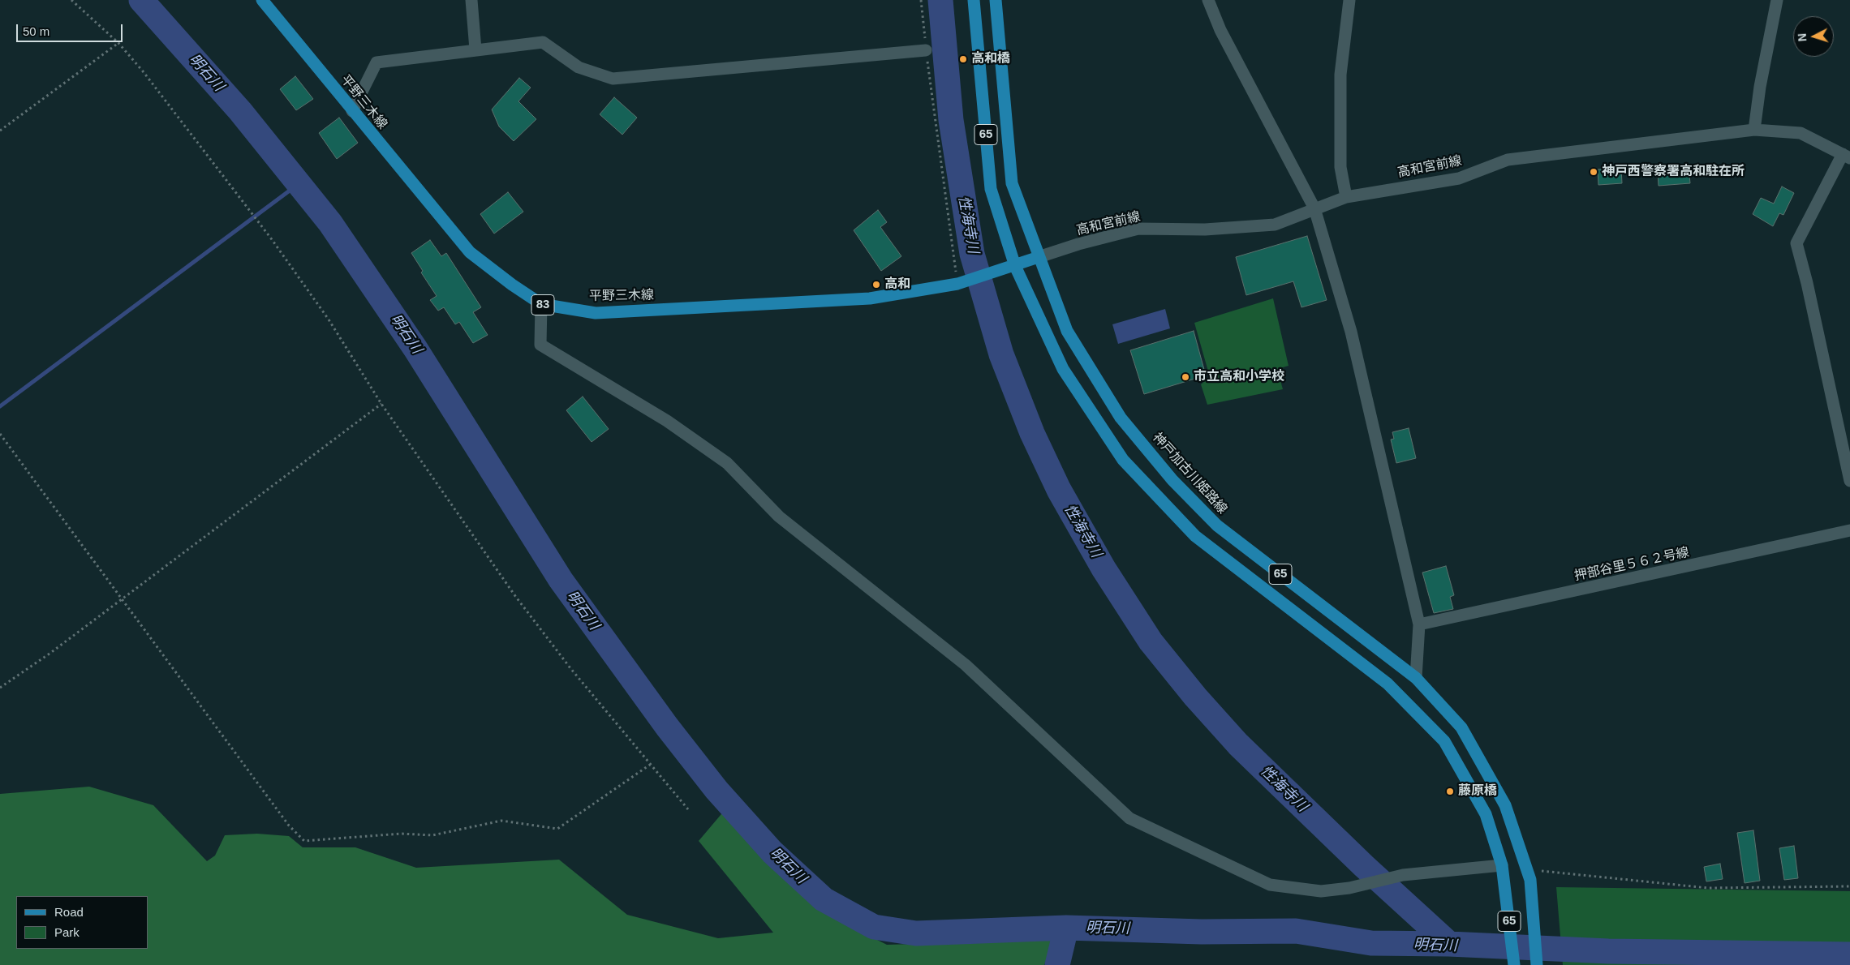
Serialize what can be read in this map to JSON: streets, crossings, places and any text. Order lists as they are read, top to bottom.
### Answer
{
  "streets": {
    "main road": [
      "平野三木線",
      "65",
      "83",
      "神戸加古川姫路線"
    ],
    "street": ["高和宮前線", "押部谷里５６２号線"]
  },
  "crossings": [
    ["平野三木線", "65"],
    ["平野三木線", "高和宮前線"],
    ["平野三木線", "神戸加古川姫路線"],
    ["高和宮前線", "神戸加古川姫路線"]
  ],
  "water": ["明石川", "性海寺川"],
  "places": [
    "高和橋",
    "神戸西警察署高和駐在所",
    "高和",
    "市立高和小学校",
    "藤原橋"
  ],
  "legend": ["Road", "Park"],
  "scale_bar": "50 m",
  "north": "left"
}
